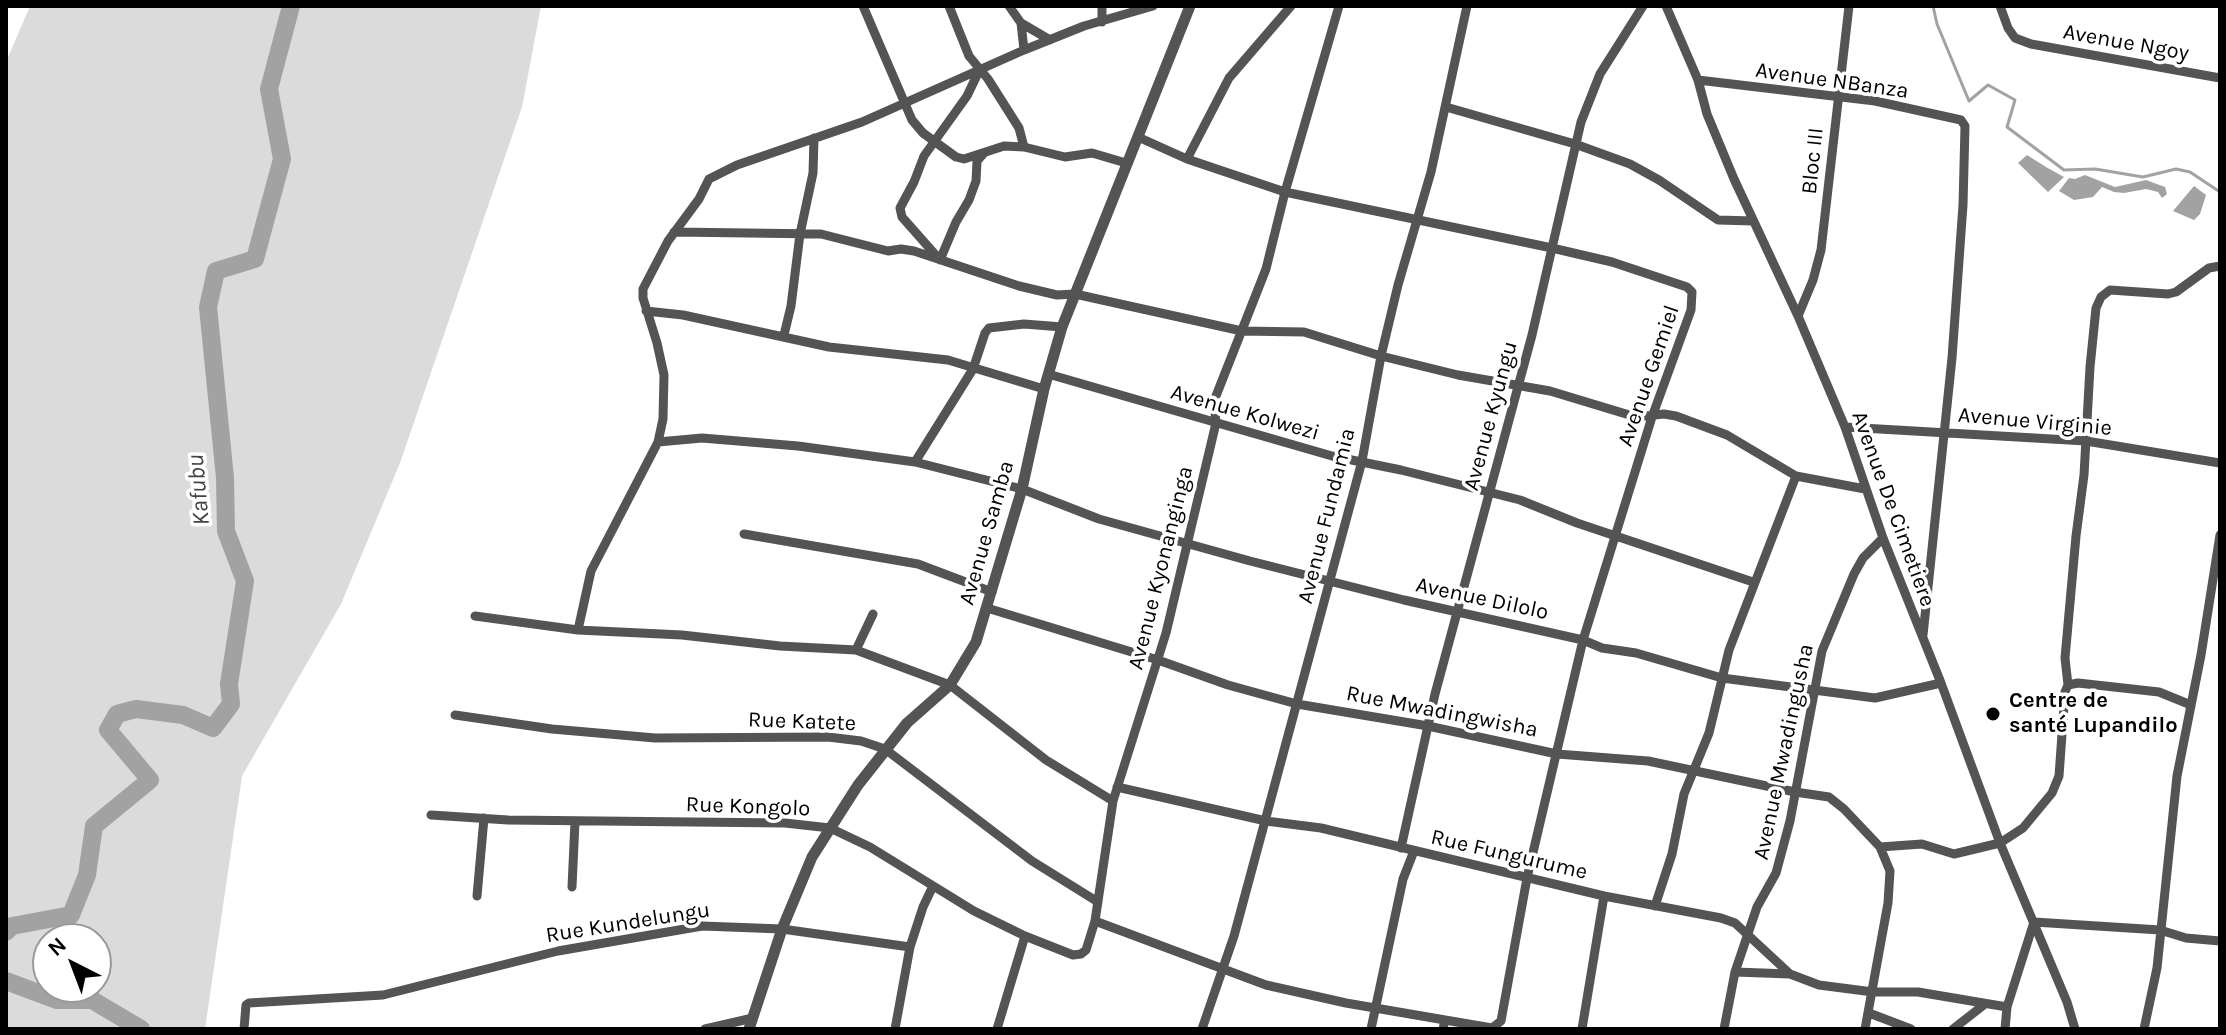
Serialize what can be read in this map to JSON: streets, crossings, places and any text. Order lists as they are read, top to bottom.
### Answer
{
  "streets": {
    "street": [
      "Avenue Ngoy",
      "Avenue NBanza",
      "Bloc III",
      "Avenue Gemiel",
      "Avenue Kolwezi",
      "Avenue Kyungu",
      "Avenue Virginie",
      "Avenue De Cimetiere",
      "Avenue Fundamia",
      "Avenue Samba",
      "Avenue Kyonanginga",
      "Avenue Dilolo",
      "Rue Mwadingwisha",
      "Rue Katete",
      "Avenue Mwadingusha",
      "Rue Kongolo",
      "Rue Fungurume",
      "Rue Kundelungu"
    ]
  },
  "crossings": [
    ["Avenue NBanza", "Bloc III"],
    ["Avenue NBanza", "Avenue Virginie"],
    ["Avenue NBanza", "Avenue De Cimetiere"],
    ["Bloc III", "Avenue De Cimetiere"],
    ["Avenue Gemiel", "Avenue Kolwezi"],
    ["Avenue Gemiel", "Avenue Kyungu"],
    ["Avenue Gemiel", "Avenue Fundamia"],
    ["Avenue Gemiel", "Avenue Samba"],
    ["Avenue Gemiel", "Avenue Kyonanginga"],
    ["Avenue Gemiel", "Avenue Dilolo"],
    ["Avenue Gemiel", "Rue Mwadingwisha"],
    ["Avenue Gemiel", "Rue Fungurume"],
    ["Avenue Kolwezi", "Avenue Kyungu"],
    ["Avenue Kolwezi", "Avenue Fundamia"],
    ["Avenue Kolwezi", "Avenue Samba"],
    ["Avenue Kolwezi", "Avenue Kyonanginga"],
    ["Avenue Kyungu", "Avenue Dilolo"],
    ["Avenue Kyungu", "Rue Mwadingwisha"],
    ["Avenue Kyungu", "Rue Fungurume"],
    ["Avenue Virginie", "Avenue De Cimetiere"],
    ["Avenue De Cimetiere", "Avenue Dilolo"],
    ["Avenue De Cimetiere", "Avenue Mwadingusha"],
    ["Avenue Fundamia", "Avenue Dilolo"],
    ["Avenue Fundamia", "Rue Mwadingwisha"],
    ["Avenue Fundamia", "Rue Fungurume"],
    ["Avenue Samba", "Avenue Dilolo"],
    ["Avenue Samba", "Rue Mwadingwisha"],
    ["Avenue Samba", "Rue Katete"],
    ["Avenue Samba", "Rue Kongolo"],
    ["Avenue Samba", "Rue Kundelungu"],
    ["Avenue Kyonanginga", "Avenue Dilolo"],
    ["Avenue Kyonanginga", "Rue Mwadingwisha"],
    ["Avenue Kyonanginga", "Rue Katete"],
    ["Avenue Kyonanginga", "Rue Kongolo"],
    ["Avenue Kyonanginga", "Rue Fungurume"],
    ["Avenue Dilolo", "Avenue Mwadingusha"],
    ["Rue Mwadingwisha", "Avenue Mwadingusha"],
    ["Avenue Mwadingusha", "Rue Fungurume"]
  ],
  "water": ["Kafubu"],
  "places": ["Centre de santé Lupandilo"],
  "north": "top left"
}
